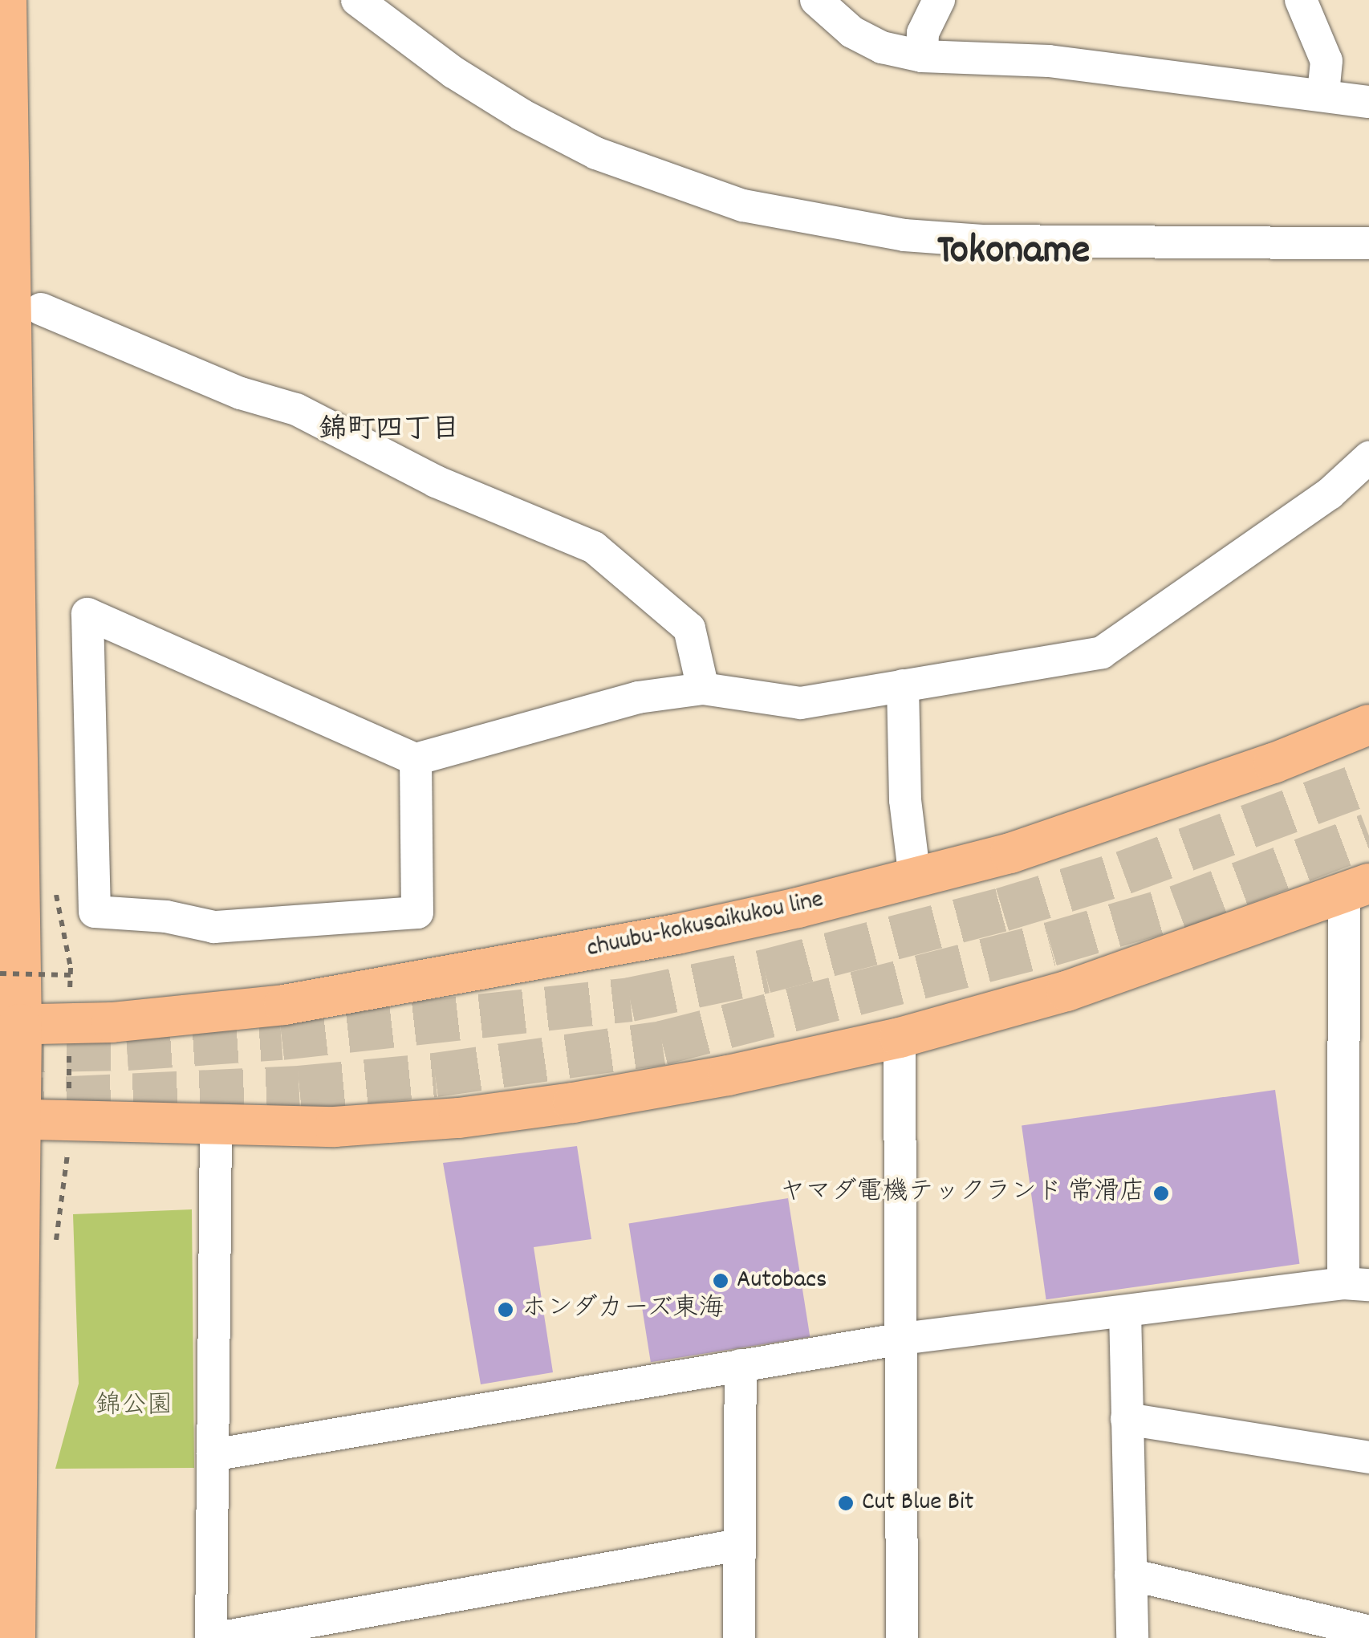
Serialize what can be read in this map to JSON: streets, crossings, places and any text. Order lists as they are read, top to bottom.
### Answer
{
  "streets": {
    "main road": ["chuubu-kokusaikukou line"]
  },
  "districts": ["Tokoname", "錦町四丁目"],
  "parks": ["錦公園"],
  "places": [
    "ヤマダ電機テックランド 常滑店",
    "Autobacs",
    "ホンダカーズ東海",
    "Cut Blue Bit"
  ]
}
